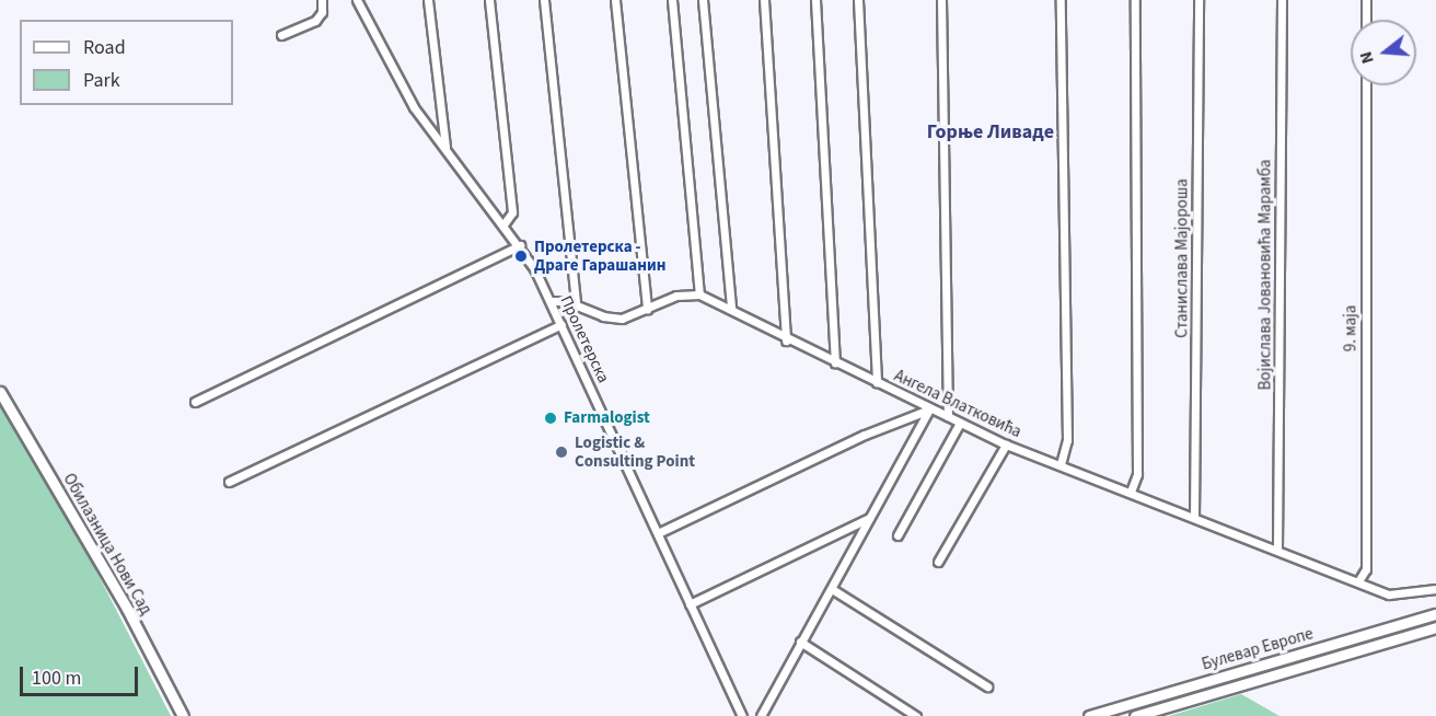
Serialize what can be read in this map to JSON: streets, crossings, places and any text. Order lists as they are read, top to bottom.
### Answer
{
  "streets": {
    "main road": ["Обилазница Нови Сад", "Булевар Европе"],
    "street": [
      "Станислава Мајороша",
      "Војислава Јовановића Марамба",
      "9. маја",
      "Пролетерска",
      "Ангела Влатковића"
    ]
  },
  "crossings": [
    ["Станислава Мајороша", "Ангела Влатковића"],
    ["Војислава Јовановића Марамба", "Ангела Влатковића"],
    ["9. маја", "Ангела Влатковића"]
  ],
  "districts": ["Горње Ливаде"],
  "places": ["Пролетерска - Драге Гарашанин", "Farmalogist", "Logistic & Consulting Point"],
  "legend": ["Road", "Park"],
  "scale_bar": "100 m",
  "north": "left"
}
